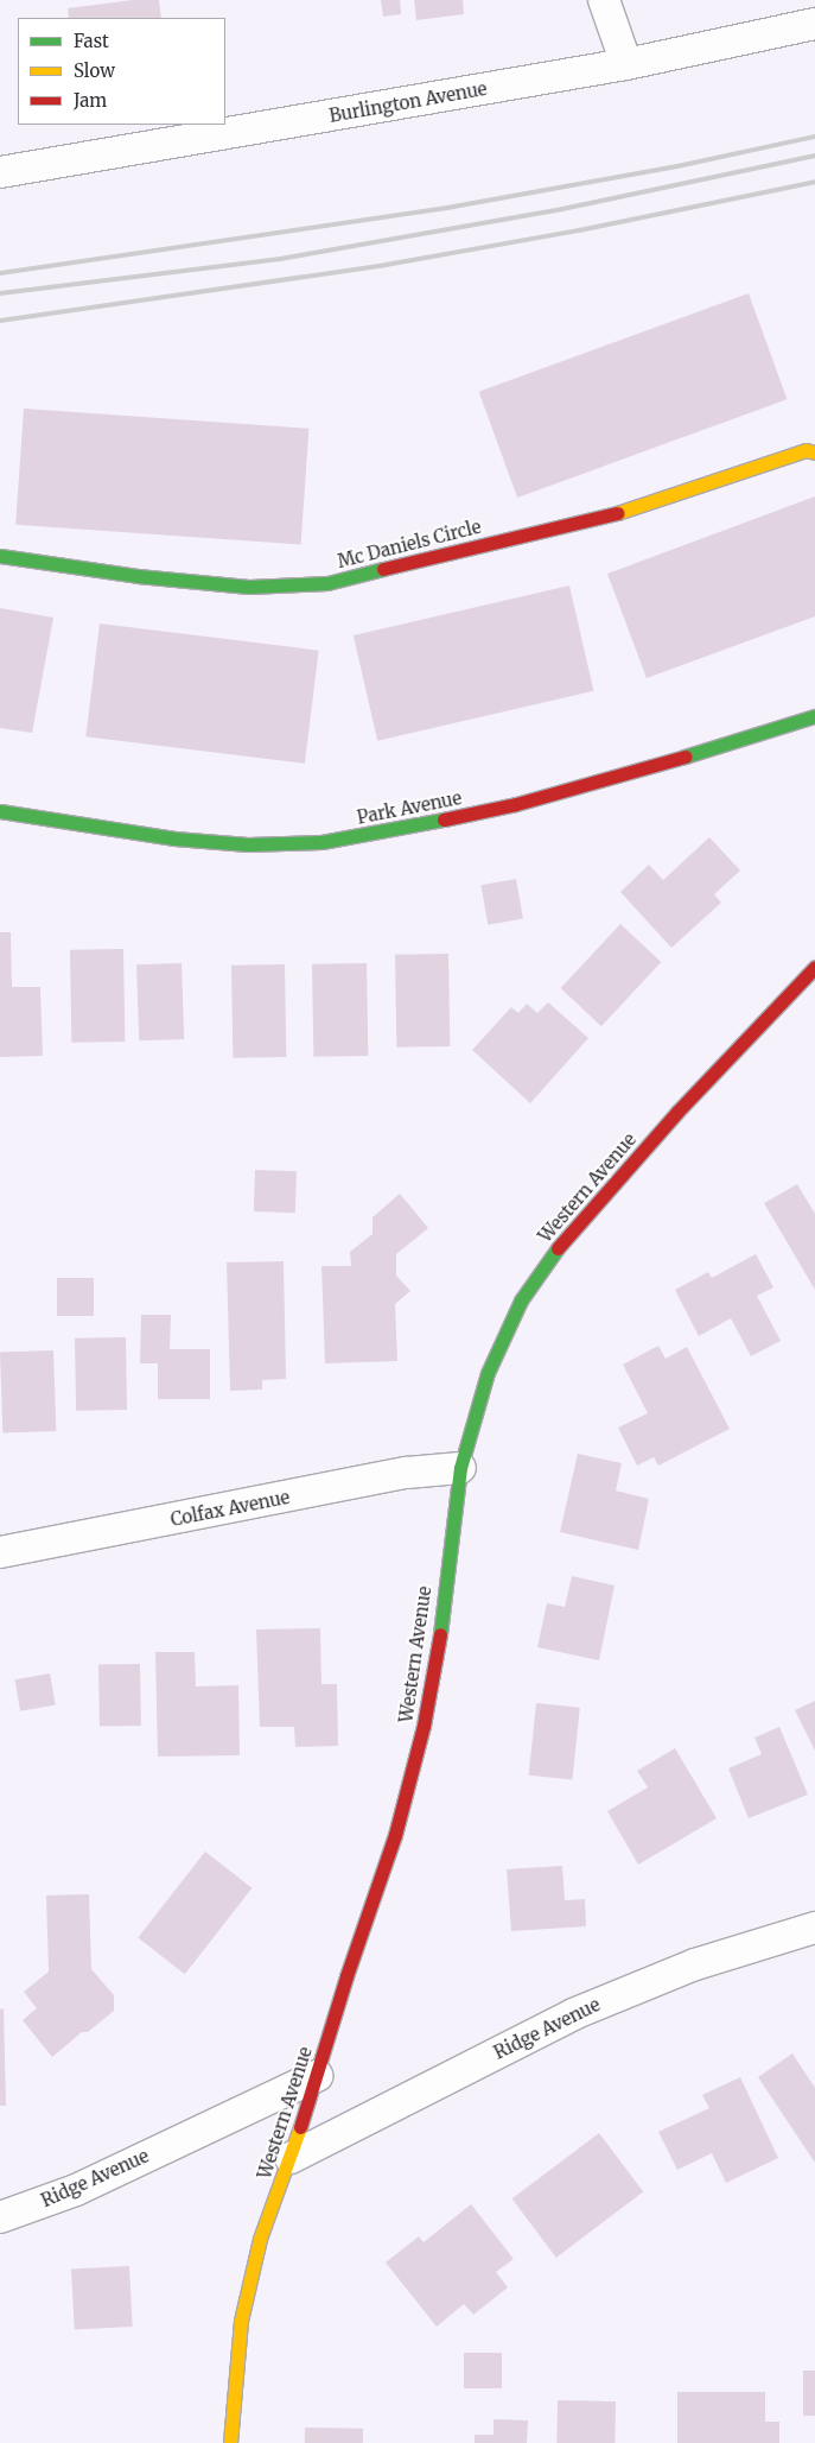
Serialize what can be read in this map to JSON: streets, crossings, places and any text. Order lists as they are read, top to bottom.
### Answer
{
  "streets": {
    "street": [
      "Burlington Avenue",
      "Mc Daniels Circle",
      "Park Avenue",
      "Western Avenue",
      "Colfax Avenue",
      "Ridge Avenue"
    ]
  },
  "crossings": [
    ["Western Avenue", "Colfax Avenue"],
    ["Western Avenue", "Ridge Avenue"]
  ],
  "legend": ["Fast", "Slow", "Jam"]
}
